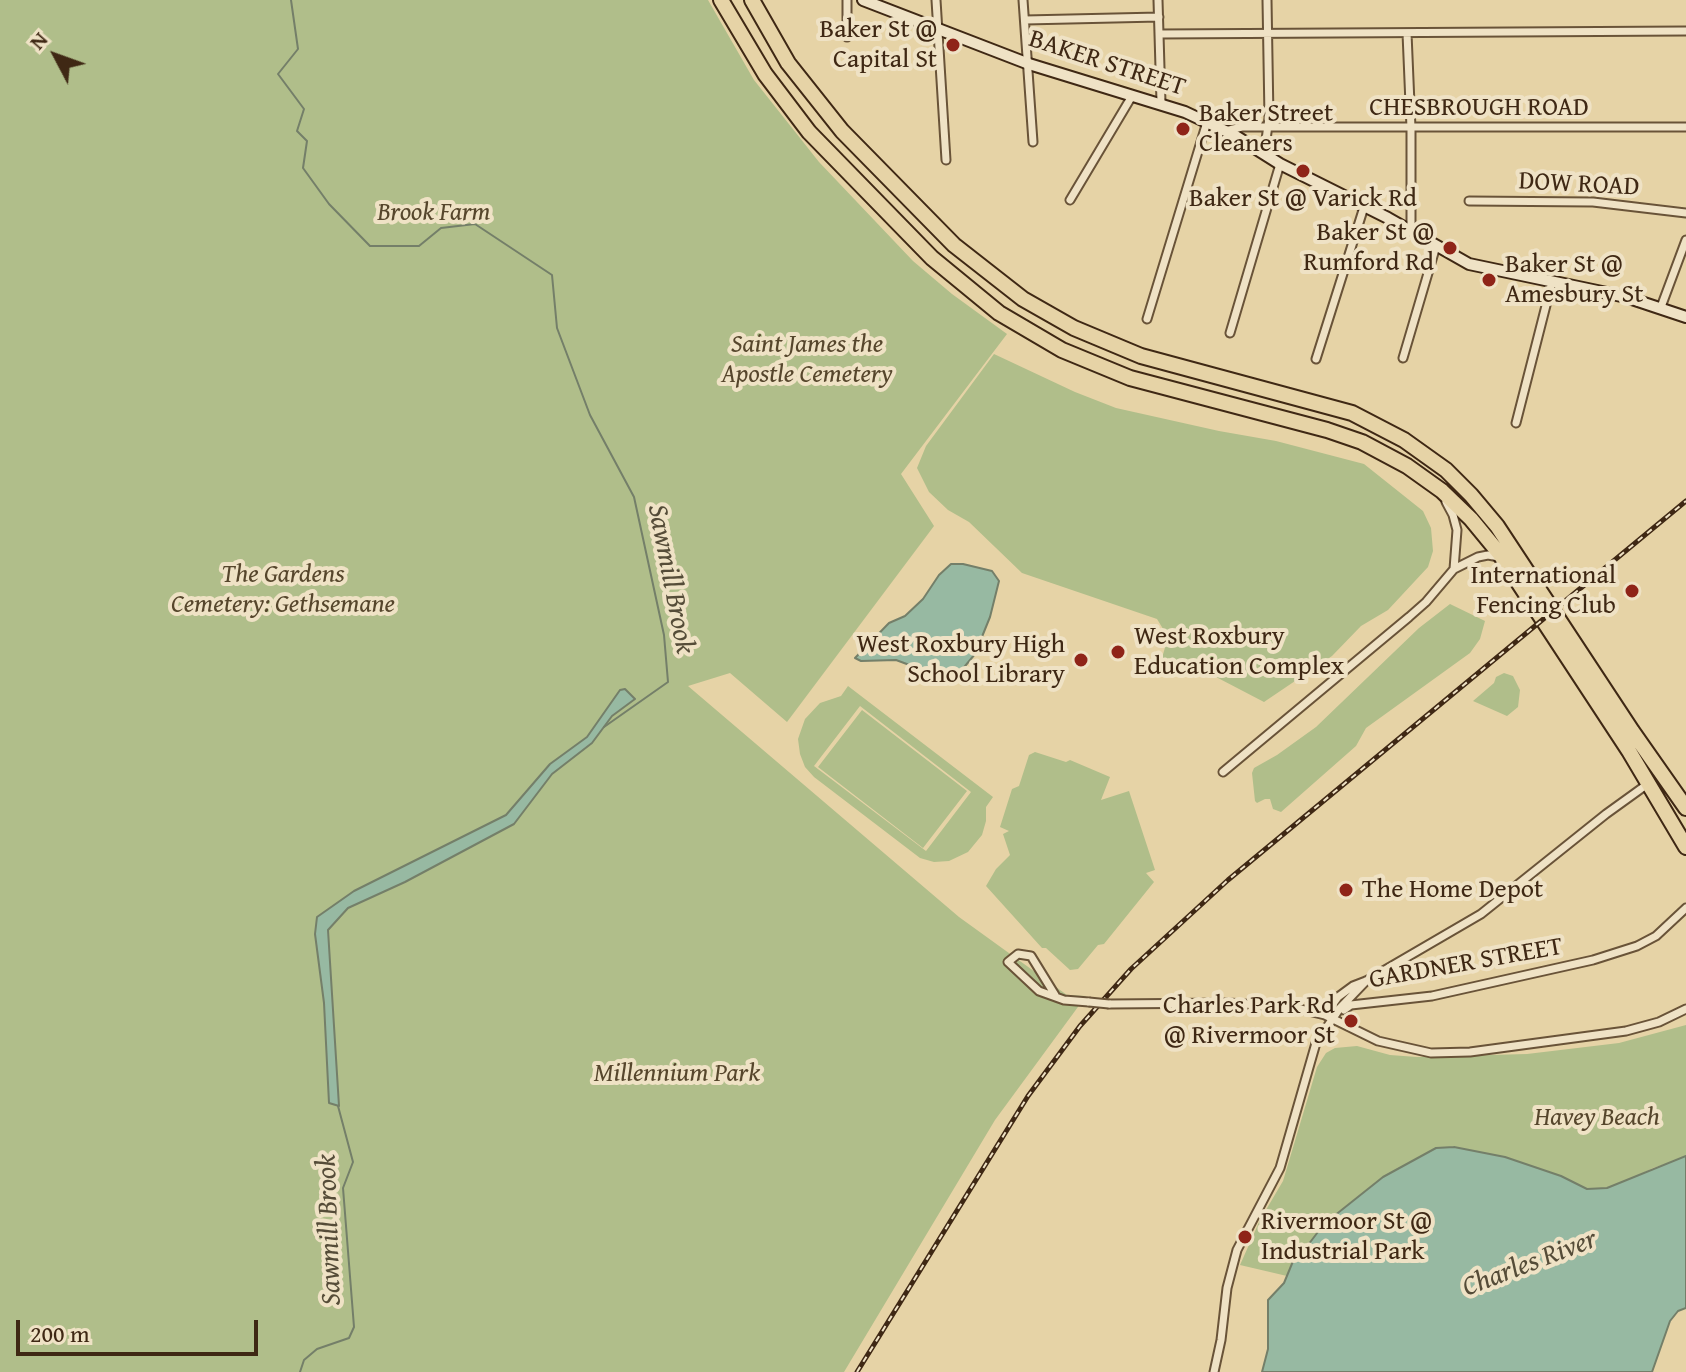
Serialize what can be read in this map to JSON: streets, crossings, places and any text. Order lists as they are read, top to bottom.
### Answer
{
  "streets": {
    "street": [
      "BAKER STREET",
      "CHESBROUGH ROAD",
      "DOW ROAD",
      "GARDNER STREET"
    ]
  },
  "crossings": [
    ["BAKER STREET", "CHESBROUGH ROAD"]
  ],
  "water": ["Sawmill Brook", "Charles River"],
  "parks": [
    "Brook Farm",
    "Saint James the Apostle Cemetery",
    "The Gardens Cemetery: Gethsemane",
    "Millennium Park",
    "Havey Beach"
  ],
  "places": [
    "Baker St @ Capital St",
    "Baker Street Cleaners",
    "Baker St @ Varick Rd",
    "Baker St @ Rumford Rd",
    "Baker St @ Amesbury St",
    "International Fencing Club",
    "West Roxbury Education Complex",
    "West Roxbury High School Library",
    "The Home Depot",
    "Charles Park Rd @ Rivermoor St",
    "Rivermoor St @ Industrial Park"
  ],
  "scale_bar": "200 m",
  "north": "top left"
}
